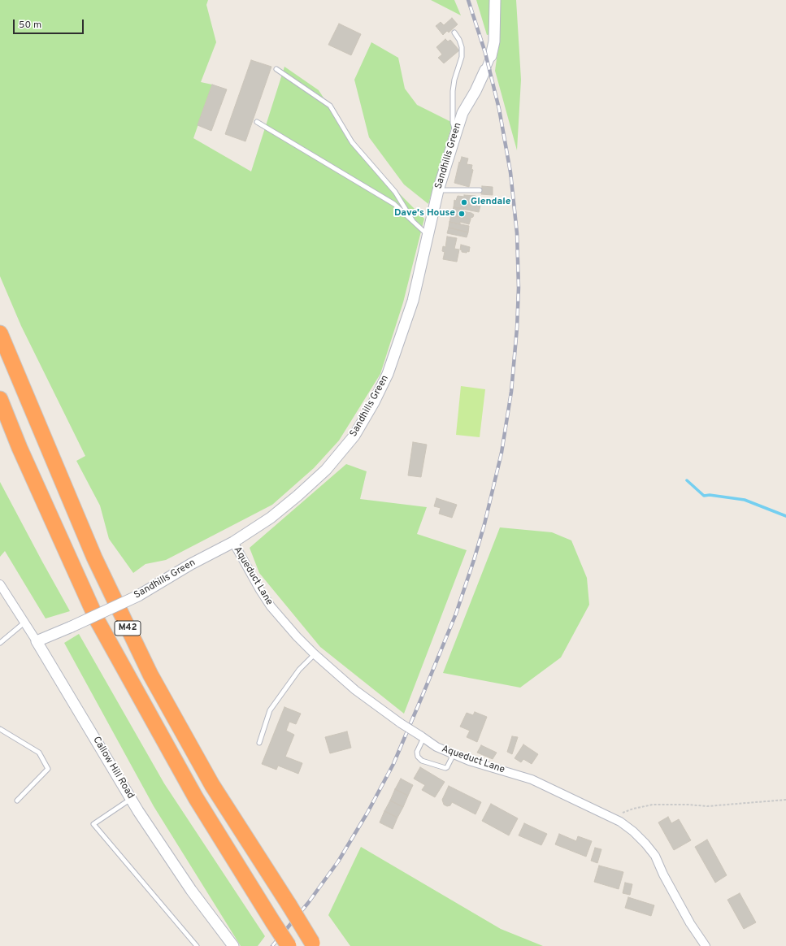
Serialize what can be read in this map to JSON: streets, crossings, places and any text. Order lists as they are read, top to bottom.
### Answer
{
  "streets": {
    "highway": ["M42"],
    "street": ["Sandhills Green", "Aqueduct Lane", "Callow Hill Road"]
  },
  "crossings": [
    ["Sandhills Green", "Aqueduct Lane"],
    ["Sandhills Green", "Callow Hill Road"]
  ],
  "places": ["Glendale", "Dave's House"],
  "scale_bar": "50 m"
}
